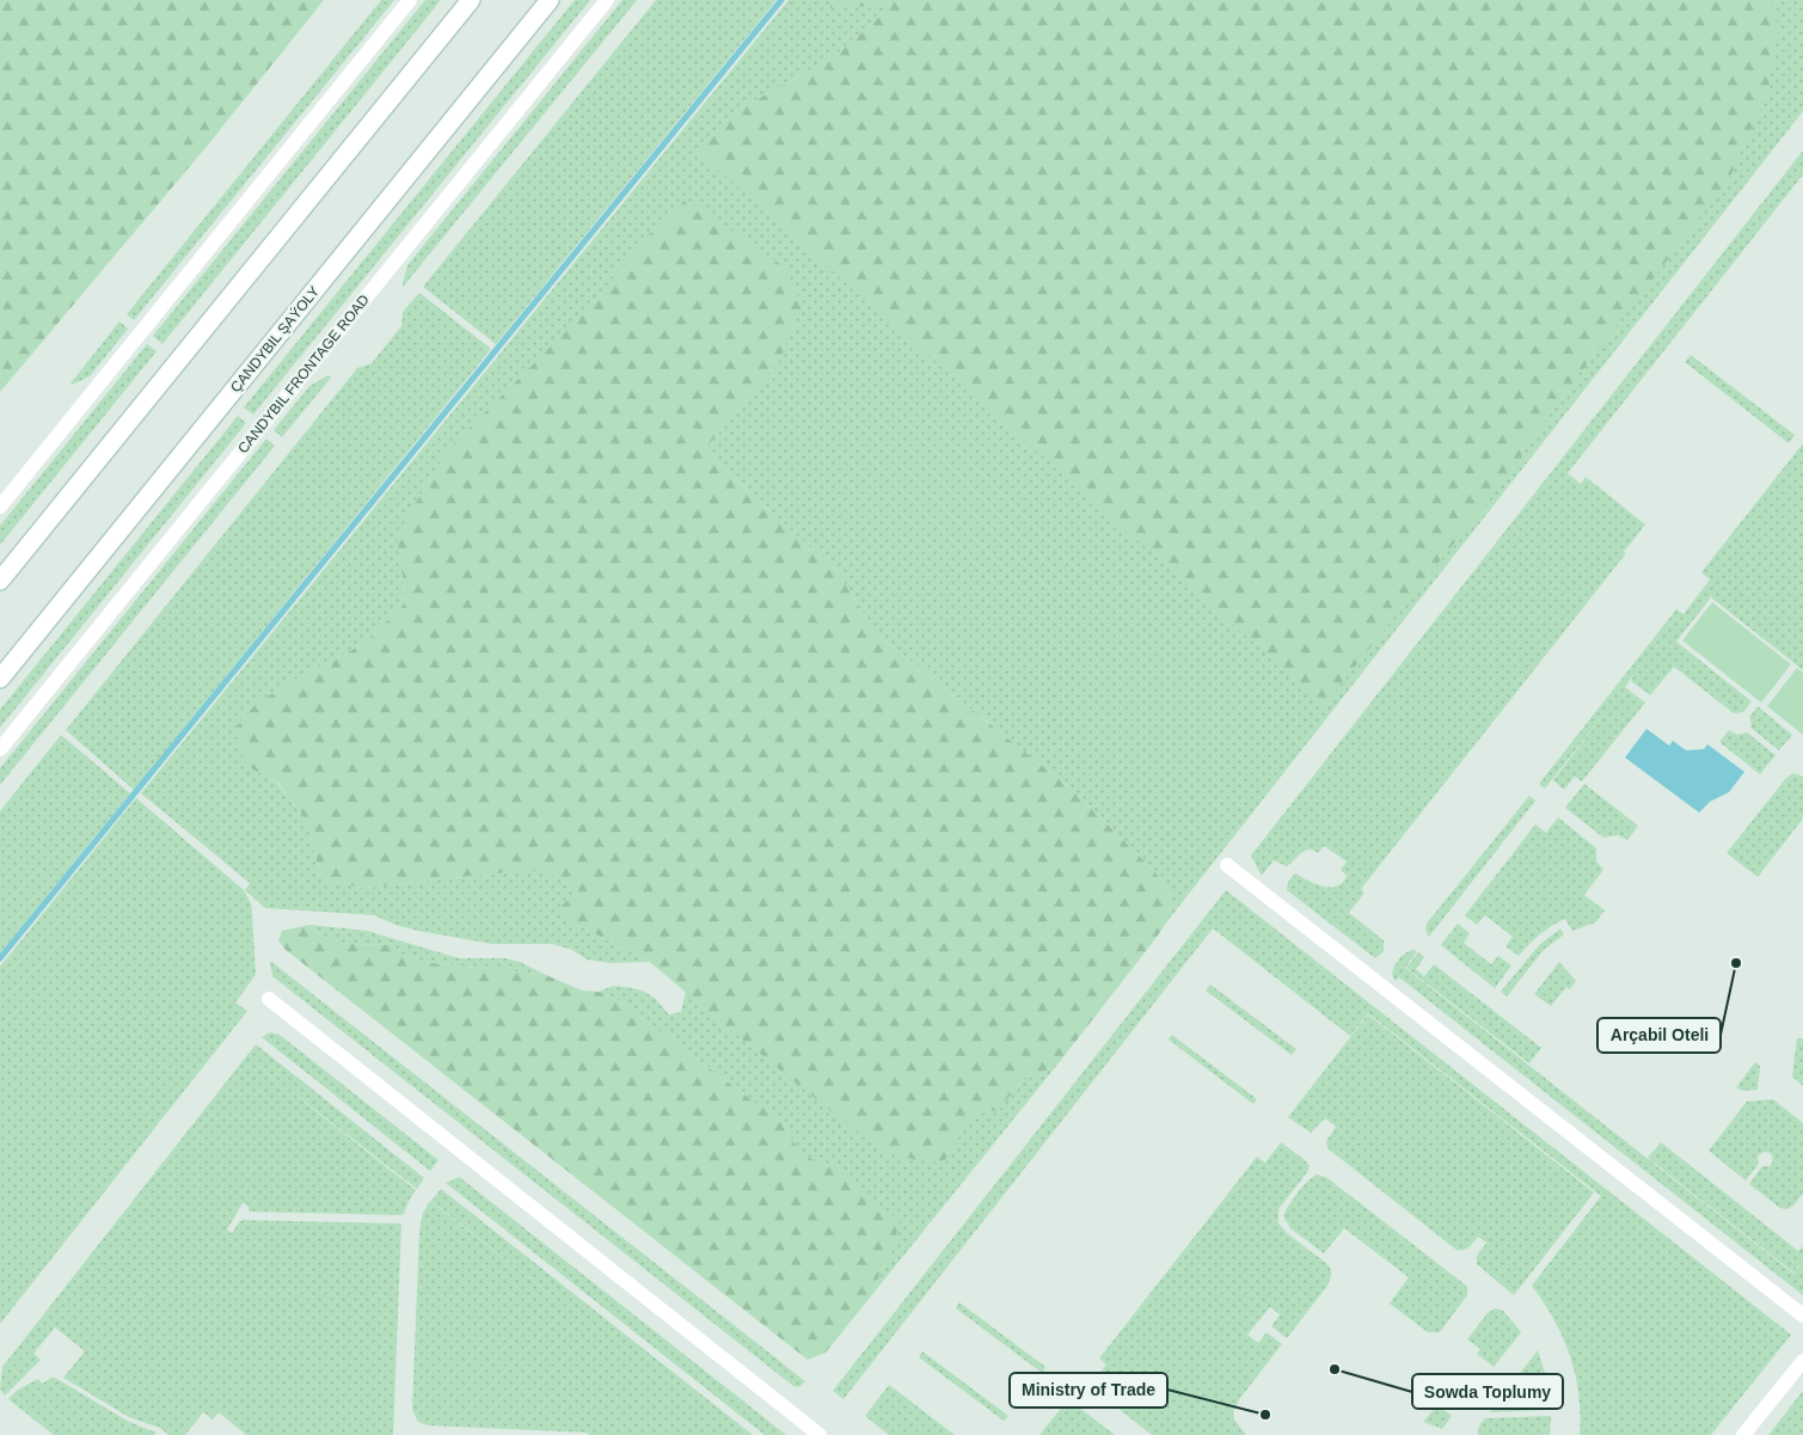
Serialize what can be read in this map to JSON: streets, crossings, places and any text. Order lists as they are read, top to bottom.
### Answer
{
  "streets": {
    "main road": ["ÇANDYBIL ŞAÝOLY"],
    "street": ["CANDYBIL FRONTAGE ROAD"]
  },
  "places": ["Arçabil Oteli", "Sowda Toplumy", "Ministry of Trade"]
}
